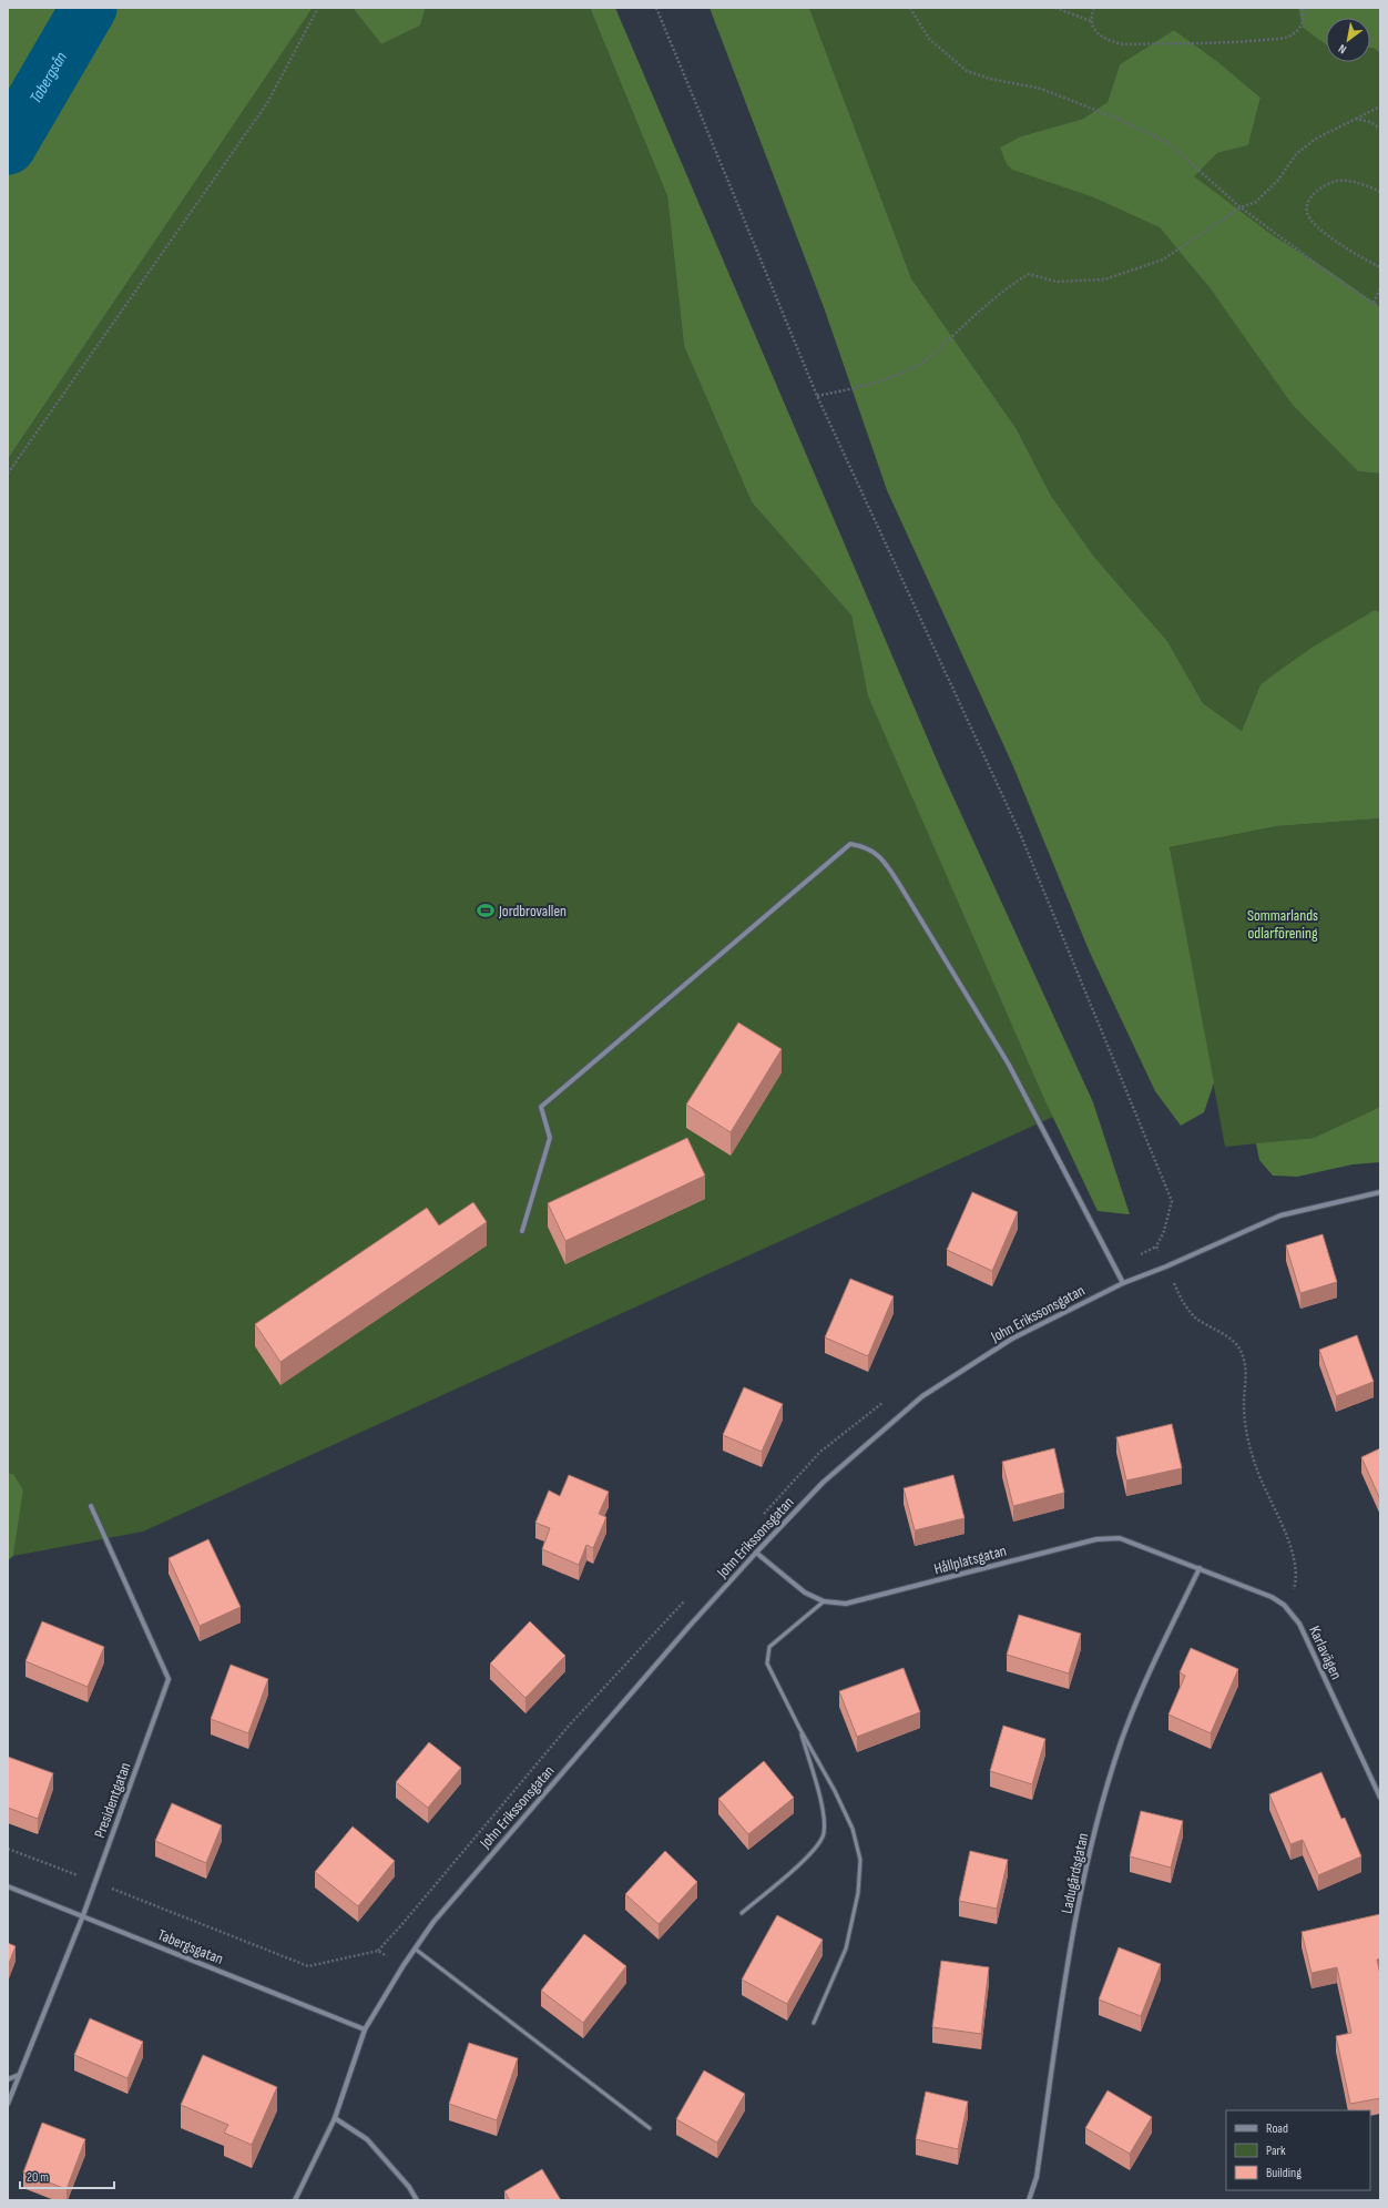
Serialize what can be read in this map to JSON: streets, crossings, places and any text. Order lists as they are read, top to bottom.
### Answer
{
  "streets": {
    "street": [
      "John Erikssonsgatan",
      "Hållplatsgatan",
      "Karlavägen",
      "Presidentgatan",
      "Ladugårdsgatan",
      "Tabergsgatan"
    ]
  },
  "crossings": [
    ["John Erikssonsgatan", "Hållplatsgatan"],
    ["John Erikssonsgatan", "Tabergsgatan"],
    ["Hållplatsgatan", "Karlavägen"],
    ["Hållplatsgatan", "Ladugårdsgatan"],
    ["Karlavägen", "Ladugårdsgatan"],
    ["Presidentgatan", "Tabergsgatan"]
  ],
  "water": ["Tabergsån"],
  "parks": ["Sommarlands odlarförening"],
  "places": {
    "sports": ["Jordbrovallen"]
  },
  "legend": ["Road", "Park", "Building"],
  "scale_bar": "20 m",
  "north": "bottom left"
}
